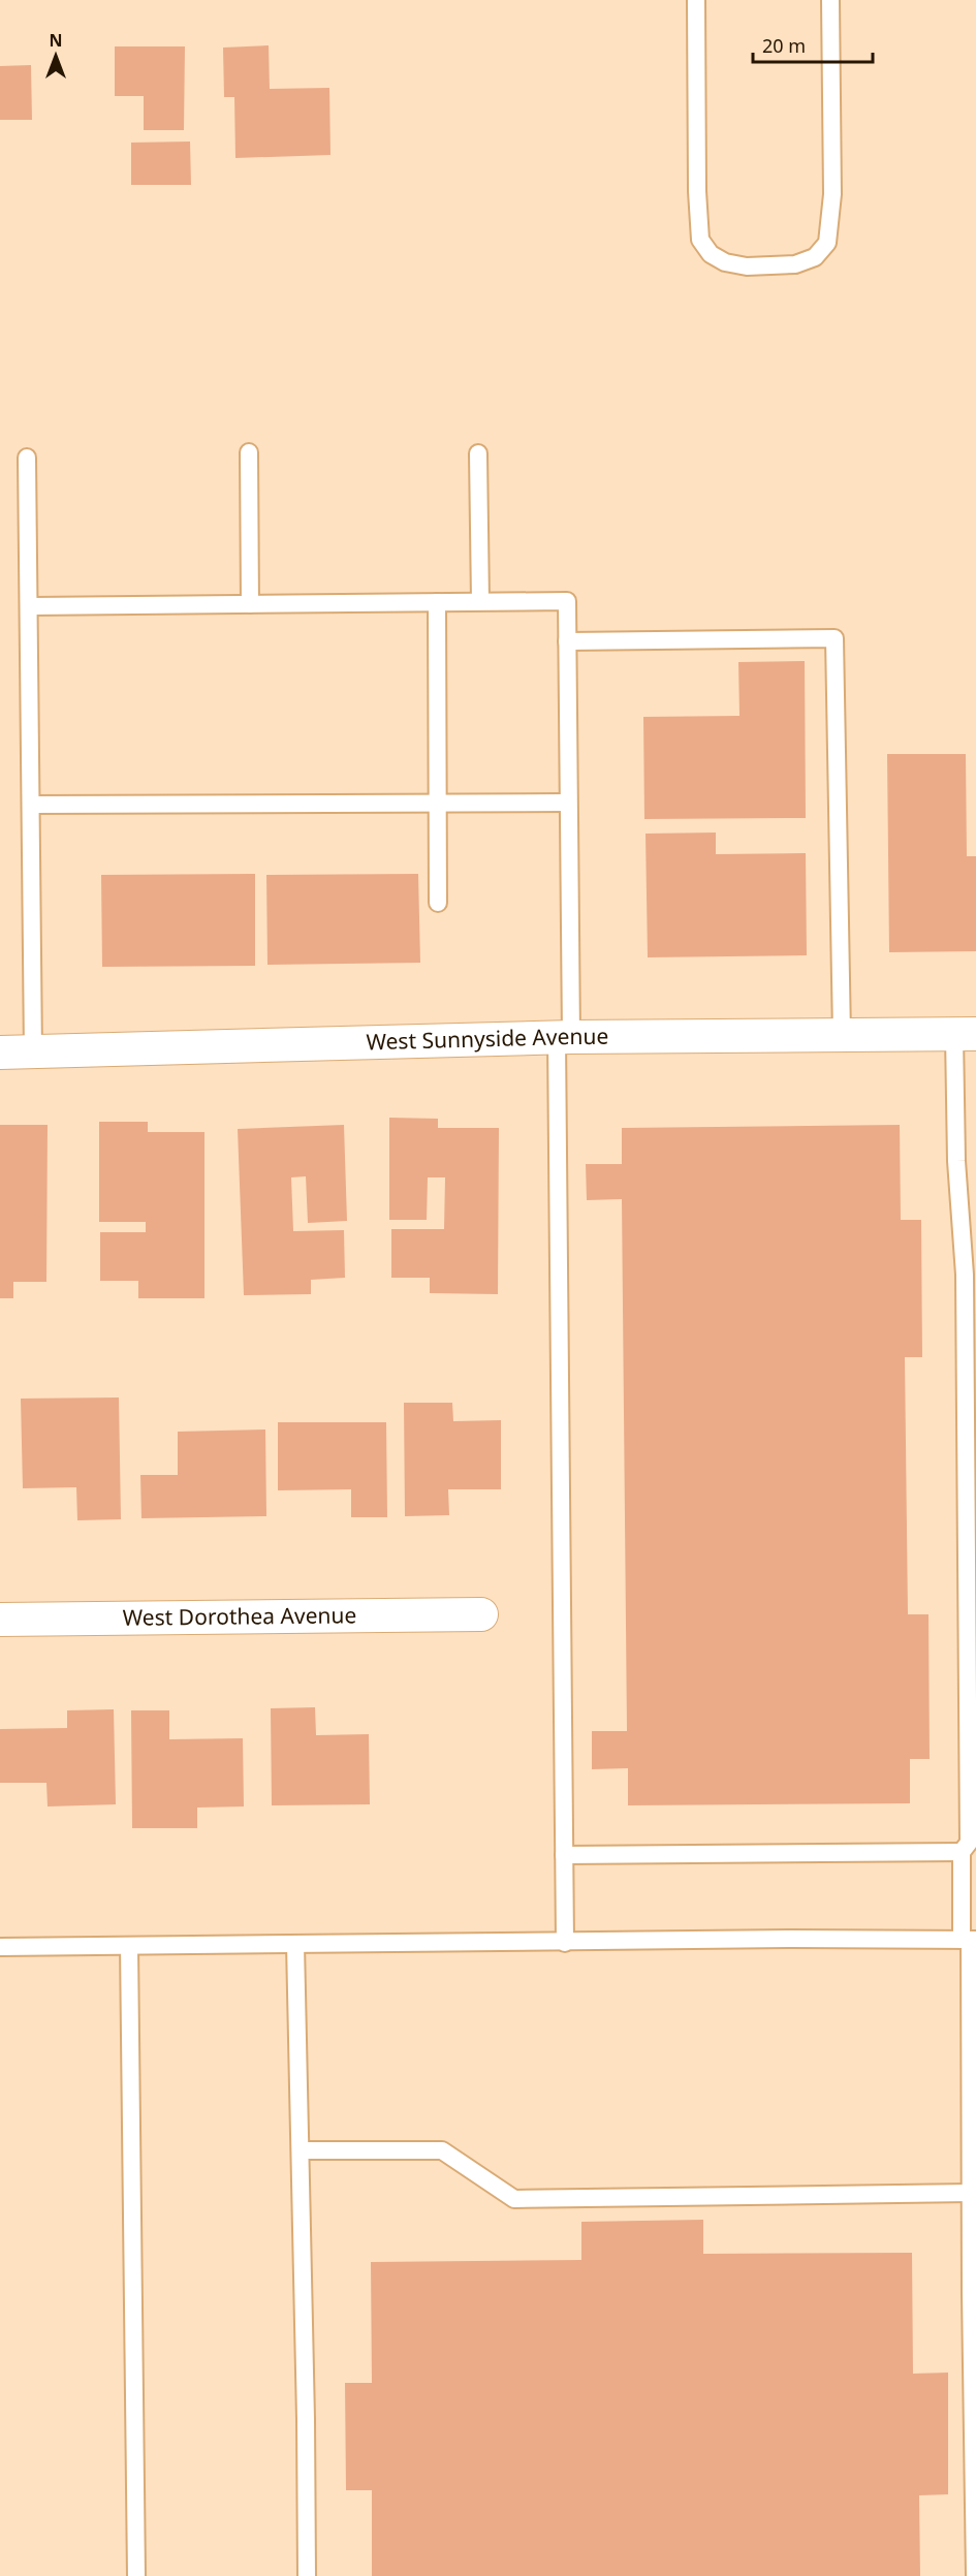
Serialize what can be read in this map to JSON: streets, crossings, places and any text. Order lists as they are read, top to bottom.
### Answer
{
  "streets": {
    "street": ["West Sunnyside Avenue", "West Dorothea Avenue"]
  },
  "scale_bar": "20 m",
  "north": "top"
}
